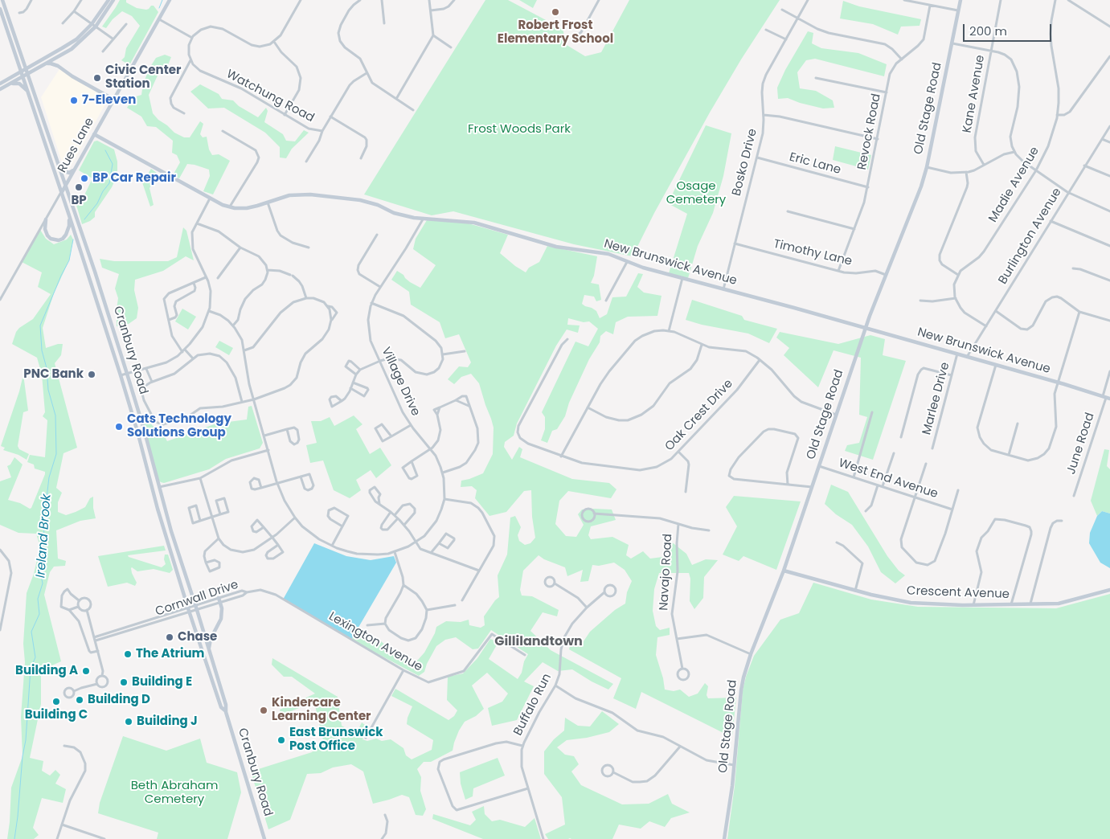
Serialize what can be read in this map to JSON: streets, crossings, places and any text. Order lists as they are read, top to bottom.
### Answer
{
  "streets": {
    "main road": [
      "Old Stage Road",
      "Rues Lane",
      "New Brunswick Avenue",
      "Cranbury Road",
      "Crescent Avenue"
    ],
    "street": [
      "Kane Avenue",
      "Watchung Road",
      "Revock Road",
      "Bosko Drive",
      "Eric Lane",
      "Madie Avenue",
      "Burlington Avenue",
      "Timothy Lane",
      "Village Drive",
      "Marlee Drive",
      "Oak Crest Drive",
      "June Road",
      "West End Avenue",
      "Navajo Road",
      "Cornwall Drive",
      "Lexington Avenue",
      "Buffalo Run"
    ]
  },
  "crossings": [
    ["Old Stage Road", "Timothy Lane"],
    ["Old Stage Road", "New Brunswick Avenue"],
    ["Old Stage Road", "West End Avenue"],
    ["Old Stage Road", "Crescent Avenue"],
    ["Revock Road", "Eric Lane"],
    ["Revock Road", "Timothy Lane"],
    ["Rues Lane", "New Brunswick Avenue"],
    ["Rues Lane", "Cranbury Road"],
    ["Bosko Drive", "Eric Lane"],
    ["Bosko Drive", "Timothy Lane"],
    ["Bosko Drive", "New Brunswick Avenue"],
    ["Burlington Avenue", "New Brunswick Avenue"],
    ["New Brunswick Avenue", "Village Drive"],
    ["New Brunswick Avenue", "Marlee Drive"],
    ["New Brunswick Avenue", "June Road"],
    ["Cranbury Road", "Cornwall Drive"],
    ["Cornwall Drive", "Lexington Avenue"]
  ],
  "districts": ["Gillilandtown"],
  "water": ["Ireland Brook"],
  "parks": ["Frost Woods Park", "Osage Cemetery", "Beth Abraham Cemetery"],
  "places": [
    "Robert Frost Elementary School",
    "Civic Center Station",
    "7-Eleven",
    "BP Car Repair",
    "BP",
    "PNC Bank",
    "Cats Technology Solutions Group",
    "Chase",
    "The Atrium",
    "Building A",
    "Building E",
    "Building D",
    "Building C",
    "Kindercare Learning Center",
    "Building J",
    "East Brunswick Post Office"
  ],
  "scale_bar": "200 m"
}
